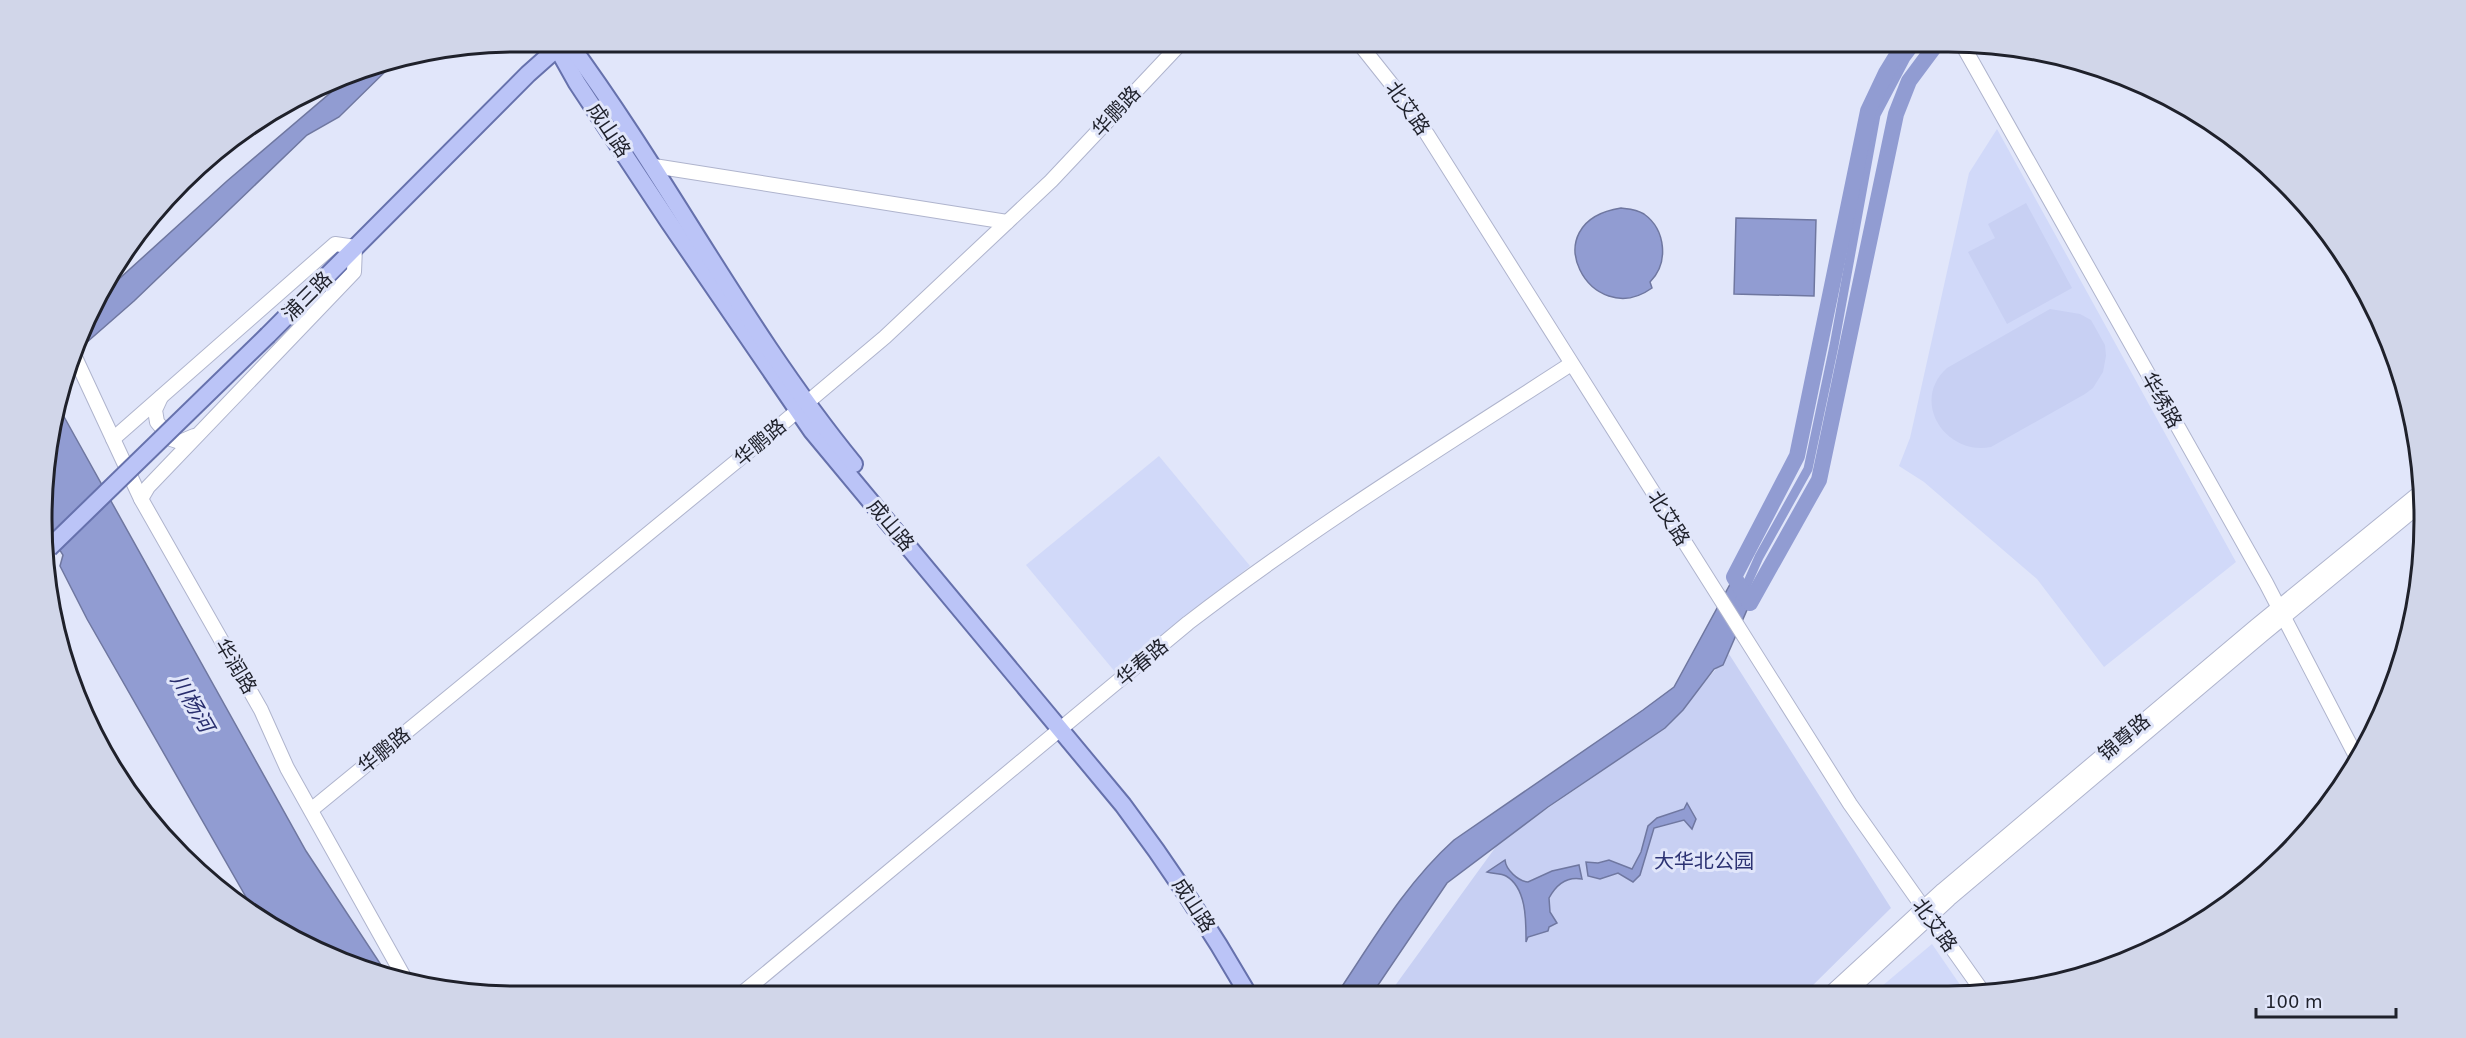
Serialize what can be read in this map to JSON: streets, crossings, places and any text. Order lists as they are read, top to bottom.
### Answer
{
  "streets": {
    "main road": ["成山路", "浦三路"],
    "street": [
      "北艾路",
      "华鹏路",
      "华绣路",
      "华春路",
      "华润路",
      "锦尊路"
    ]
  },
  "crossings": [
    ["北艾路", "华春路"],
    ["北艾路", "锦尊路"],
    ["华鹏路", "成山路"],
    ["华鹏路", "华润路"],
    ["成山路", "华春路"],
    ["华绣路", "锦尊路"]
  ],
  "water": ["川杨河"],
  "parks": ["大华北公园"],
  "scale_bar": "100 m"
}
